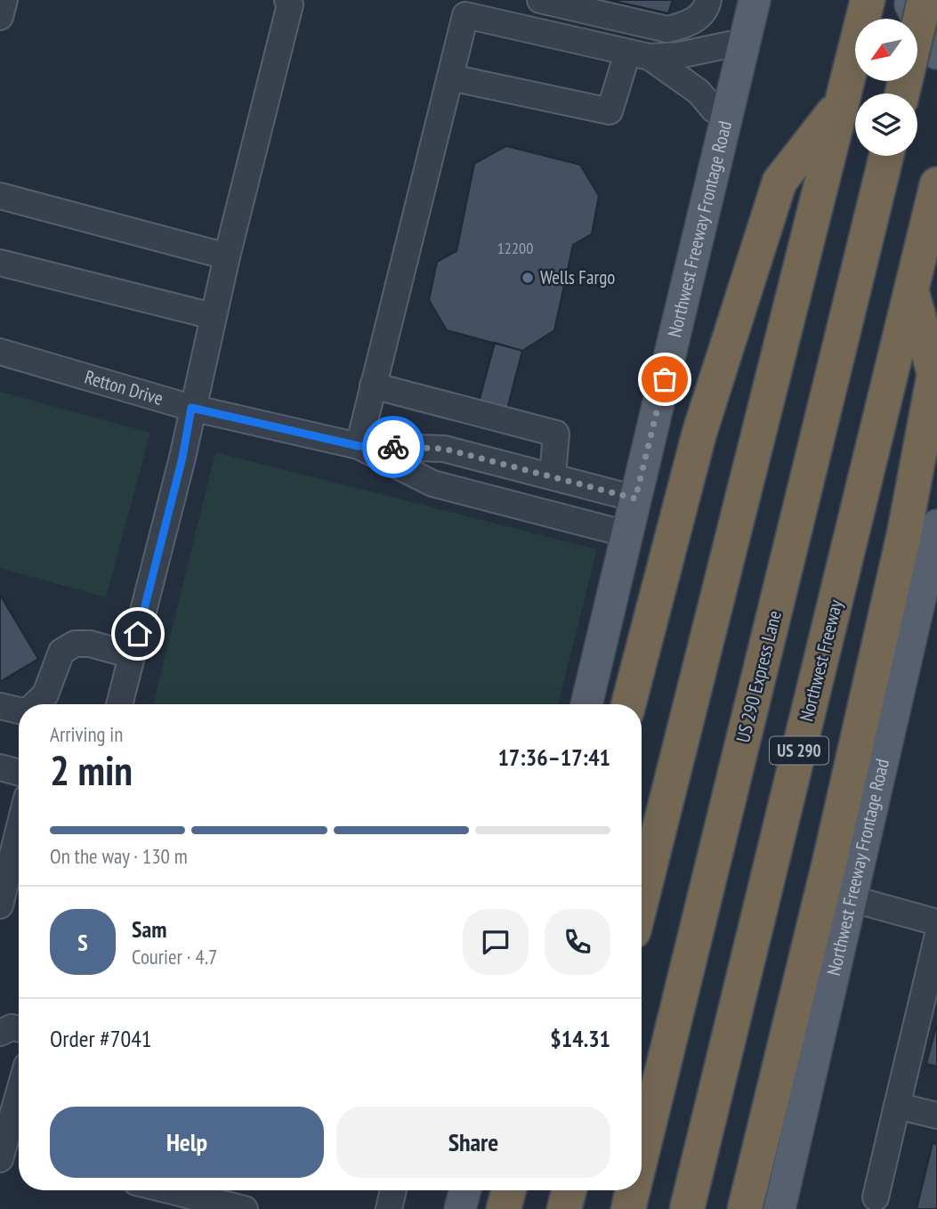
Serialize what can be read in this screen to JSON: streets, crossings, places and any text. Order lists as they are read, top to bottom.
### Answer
{
  "streets": {
    "highway": ["Northwest Freeway", "US 290 Express Lane", "US 290"],
    "main road": ["Northwest Freeway Frontage Road"],
    "street": ["Retton Drive"]
  },
  "crossings": [
    ["Northwest Freeway Frontage Road", "Retton Drive"]
  ],
  "places": ["Wells Fargo"],
  "house_numbers": ["12200"],
  "north": "bottom left",
  "page": {
    "heading": ["2 min", "Arriving in", "17:36–17:41"],
    "panel": [
      "Sam",
      "Courier · 4.7",
      "Order #7041",
      "$14.31"
    ],
    "bar": "On the way · 130 m",
    "round": "S",
    "buttons": ["Help", "Share"]
  }
}
